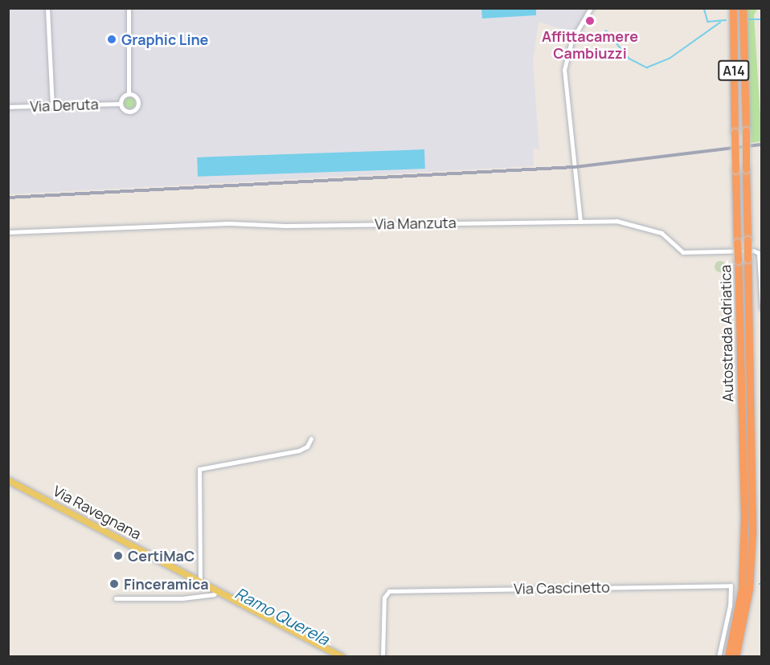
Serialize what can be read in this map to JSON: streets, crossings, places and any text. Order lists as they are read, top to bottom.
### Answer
{
  "streets": {
    "highway": ["A14", "Autostrada Adriatica"],
    "main road": ["Via Ravegnana"],
    "street": ["Via Deruta", "Via Manzuta", "Via Cascinetto"]
  },
  "water": ["Ramo Querela"],
  "places": [
    "Affittacamere Cambiuzzi",
    "Graphic Line",
    "CertiMaC",
    "Finceramica"
  ]
}
